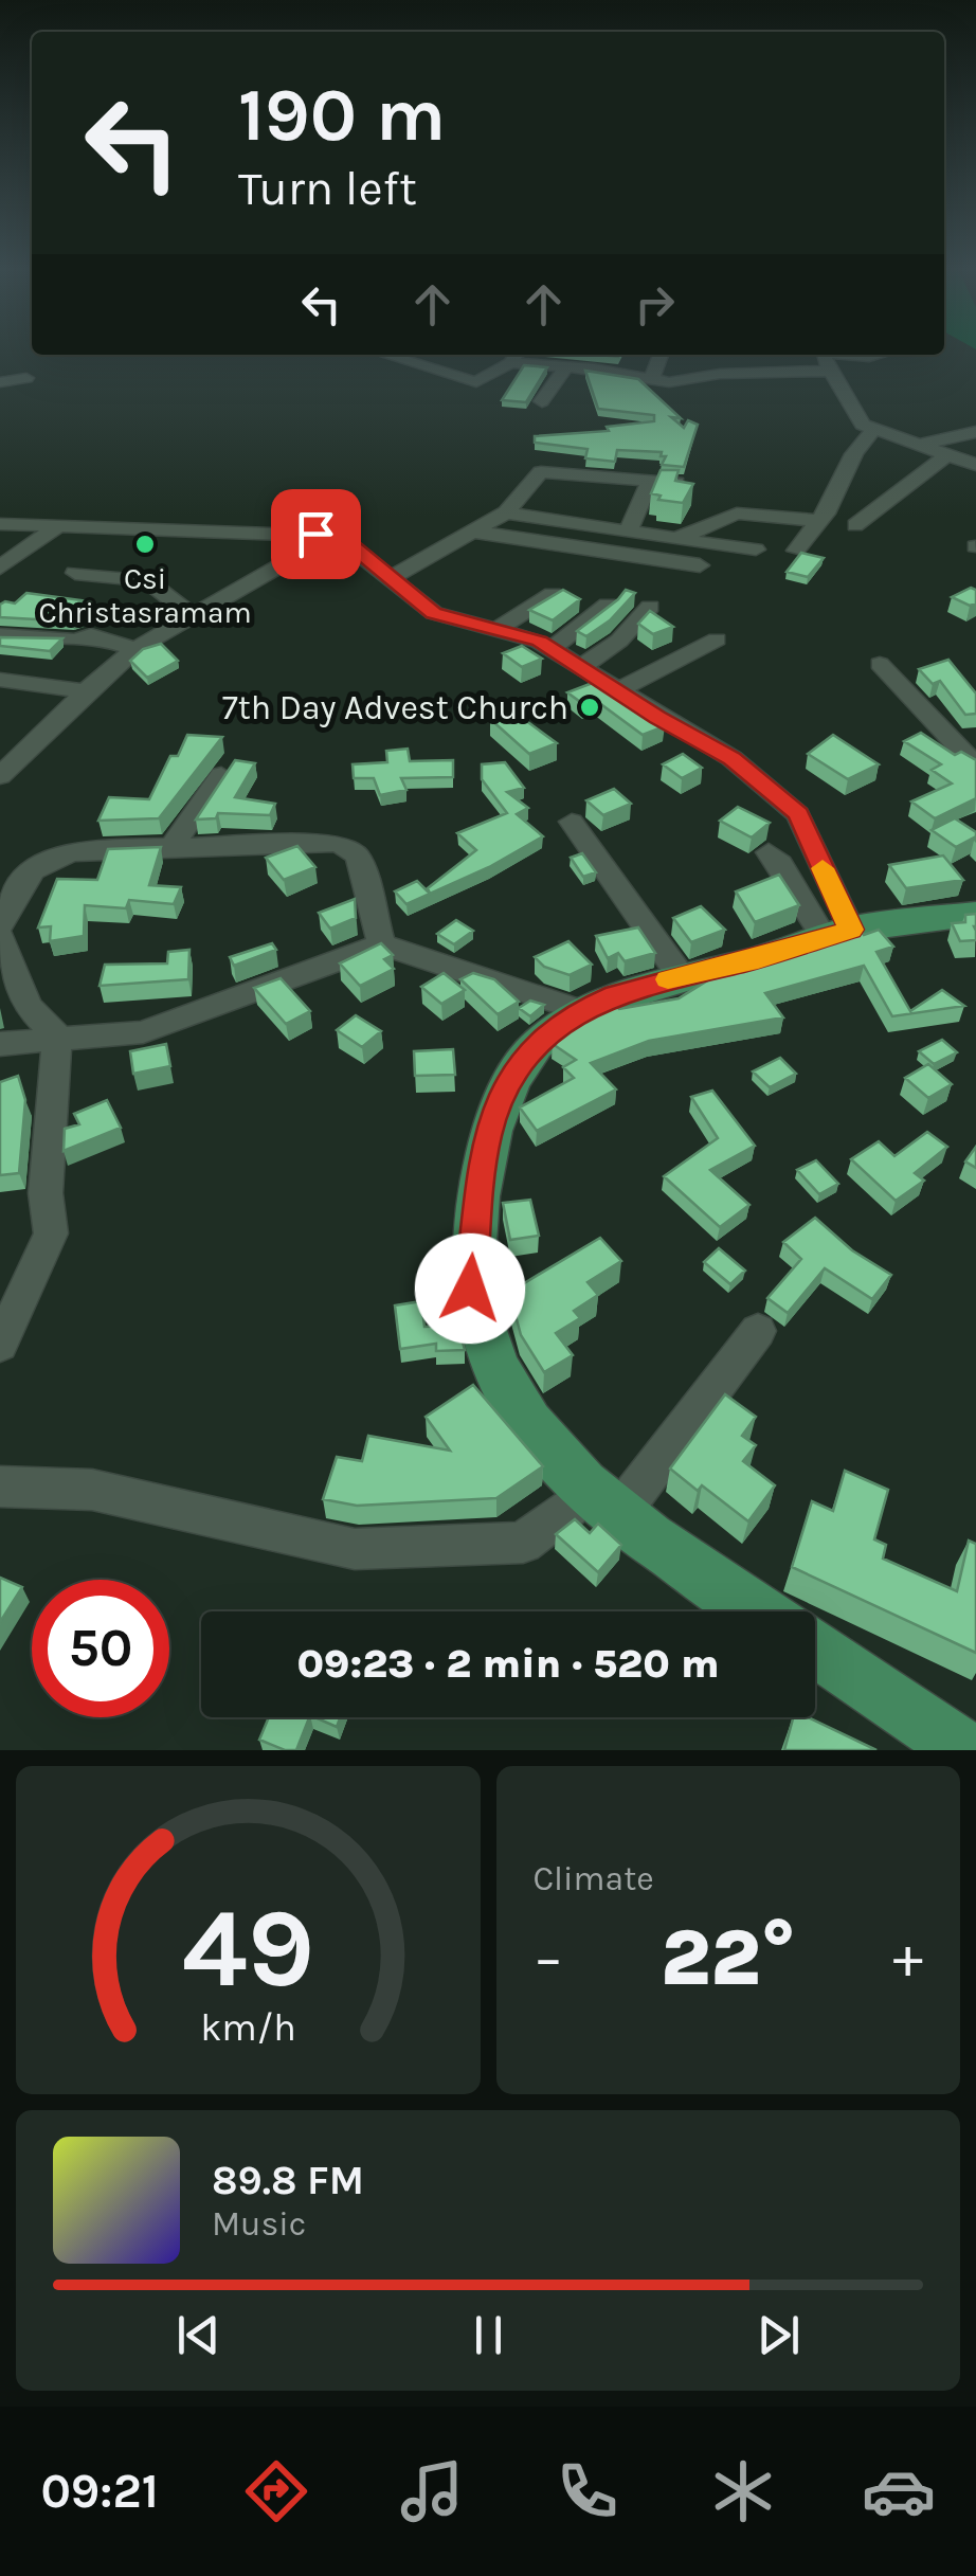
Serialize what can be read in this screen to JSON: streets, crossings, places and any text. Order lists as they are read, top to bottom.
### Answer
{
  "places": ["Csi Christasramam", "7th Day Advest Church"],
  "page": {
    "turn": ["190 m", "Turn left"],
    "limit": "50",
    "trip": "09:23 · 2 min · 520 m",
    "tile": "Climate",
    "heat": ["−", "22°", "+"],
    "song": ["89.8 FM", "Music"],
    "tabs": "09:21",
    "gauge": ["49", "km/h"]
  }
}
